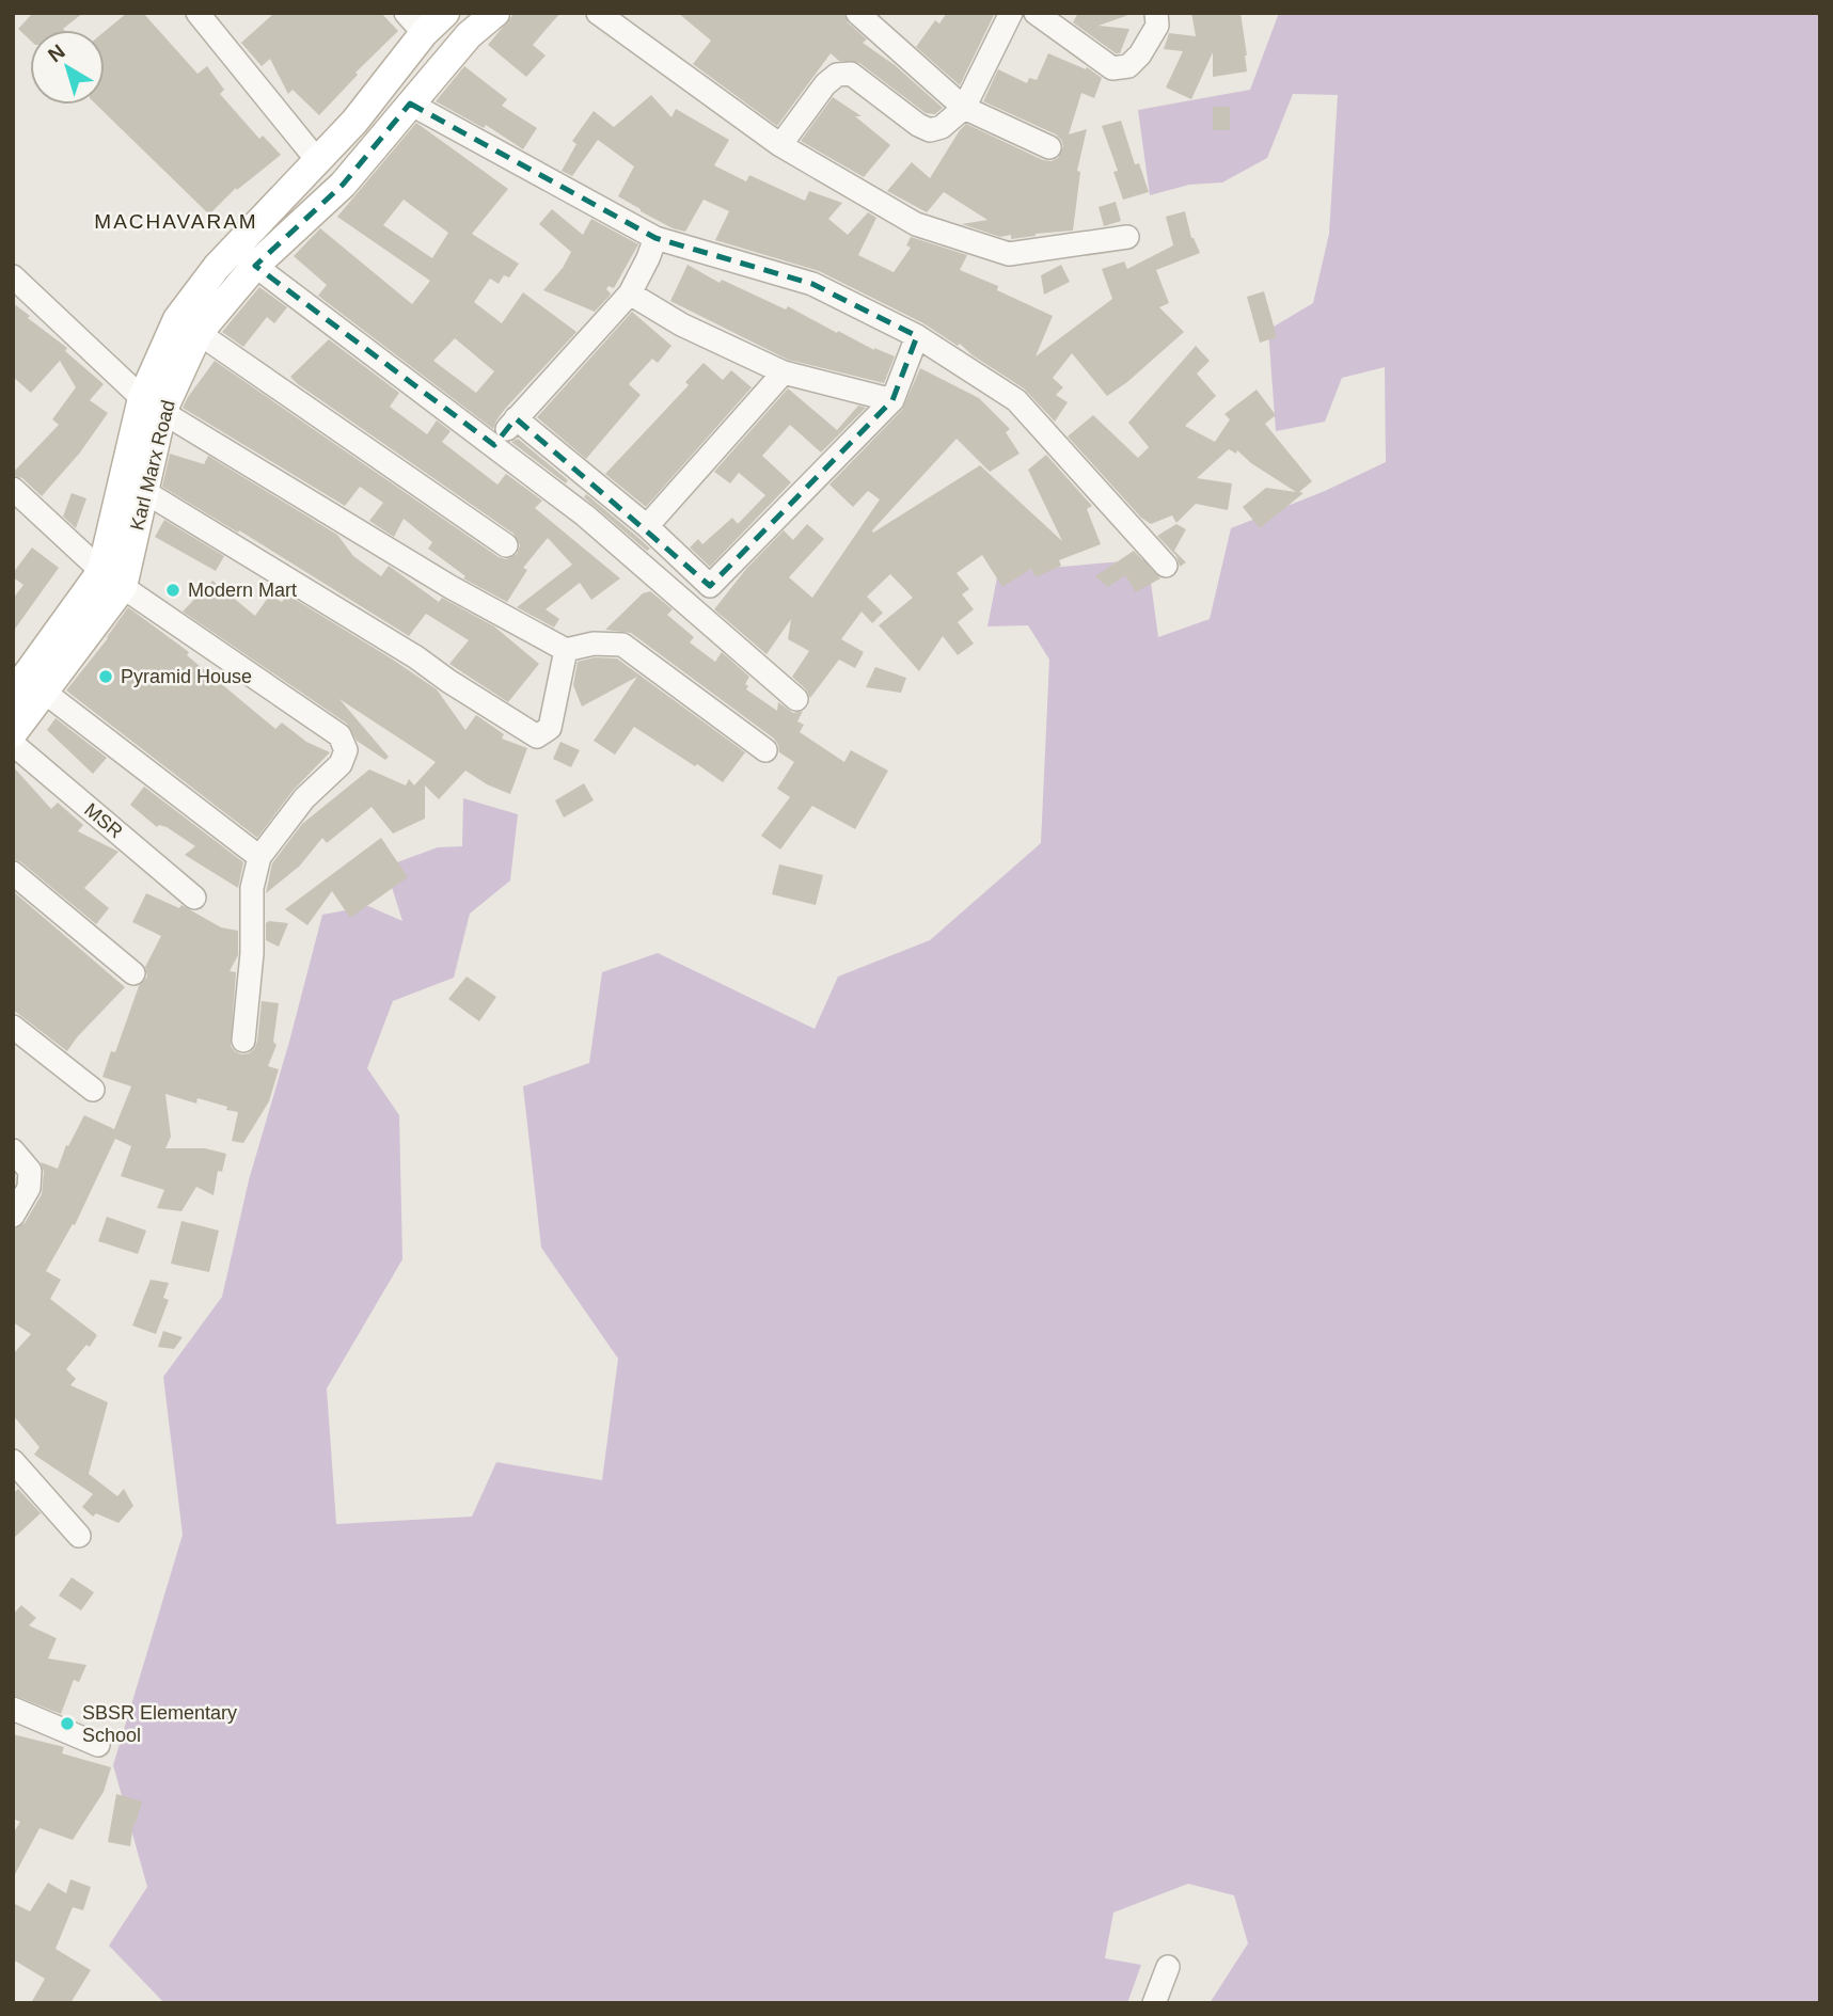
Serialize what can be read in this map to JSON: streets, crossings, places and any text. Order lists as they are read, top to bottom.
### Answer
{
  "streets": {
    "main road": ["Karl Marx Road"],
    "street": ["MSR"]
  },
  "districts": ["MACHAVARAM"],
  "places": ["Modern Mart", "Pyramid House", "SBSR Elementary School"],
  "north": "top left"
}
